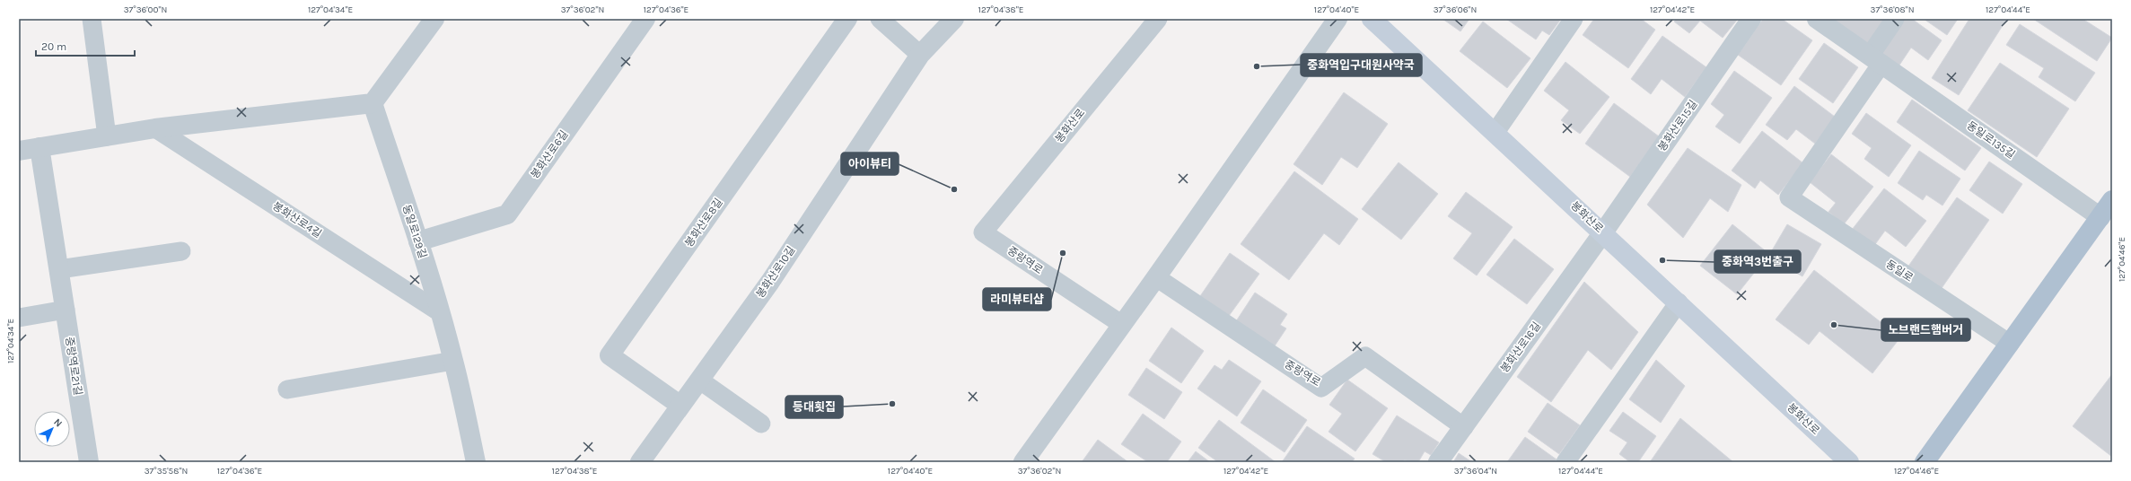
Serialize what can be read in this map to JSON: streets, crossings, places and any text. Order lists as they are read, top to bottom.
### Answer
{
  "streets": {
    "main road": ["봉화산로"],
    "street": [
      "봉화산로15길",
      "동일로135길",
      "봉화산로6길",
      "봉화산로8길",
      "동일로129길",
      "봉화산로10길",
      "봉화산로16길",
      "중랑역로21길"
    ],
    "lane": ["봉화산로4길", "중랑역로", "동일로"]
  },
  "crossings": [
    ["봉화산로", "봉화산로15길"],
    ["봉화산로", "중랑역로"],
    ["봉화산로", "봉화산로16길"],
    ["봉화산로15길", "봉화산로16길"],
    ["동일로135길", "동일로"],
    ["봉화산로6길", "동일로129길"],
    ["봉화산로4길", "동일로129길"],
    ["봉화산로8길", "봉화산로10길"],
    ["중랑역로", "봉화산로16길"]
  ],
  "places": [
    "중화역입구대원사약국",
    "아이뷰티",
    "라미뷰티샵",
    "중화역3번출구",
    "노브랜드햄버거",
    "등대횟집"
  ],
  "scale_bar": "20 m",
  "north": "top right",
  "coordinates": [
    "37°36'00\"N",
    "127°04'34\"E",
    "37°36'02\"N",
    "127°04'36\"E",
    "127°04'38\"E",
    "127°04'40\"E",
    "37°36'06\"N",
    "127°04'42\"E",
    "37°36'08\"N",
    "127°04'44\"E",
    "127°04'46\"E",
    "37°35'58\"N",
    "37°36'04\"N"
  ]
}
